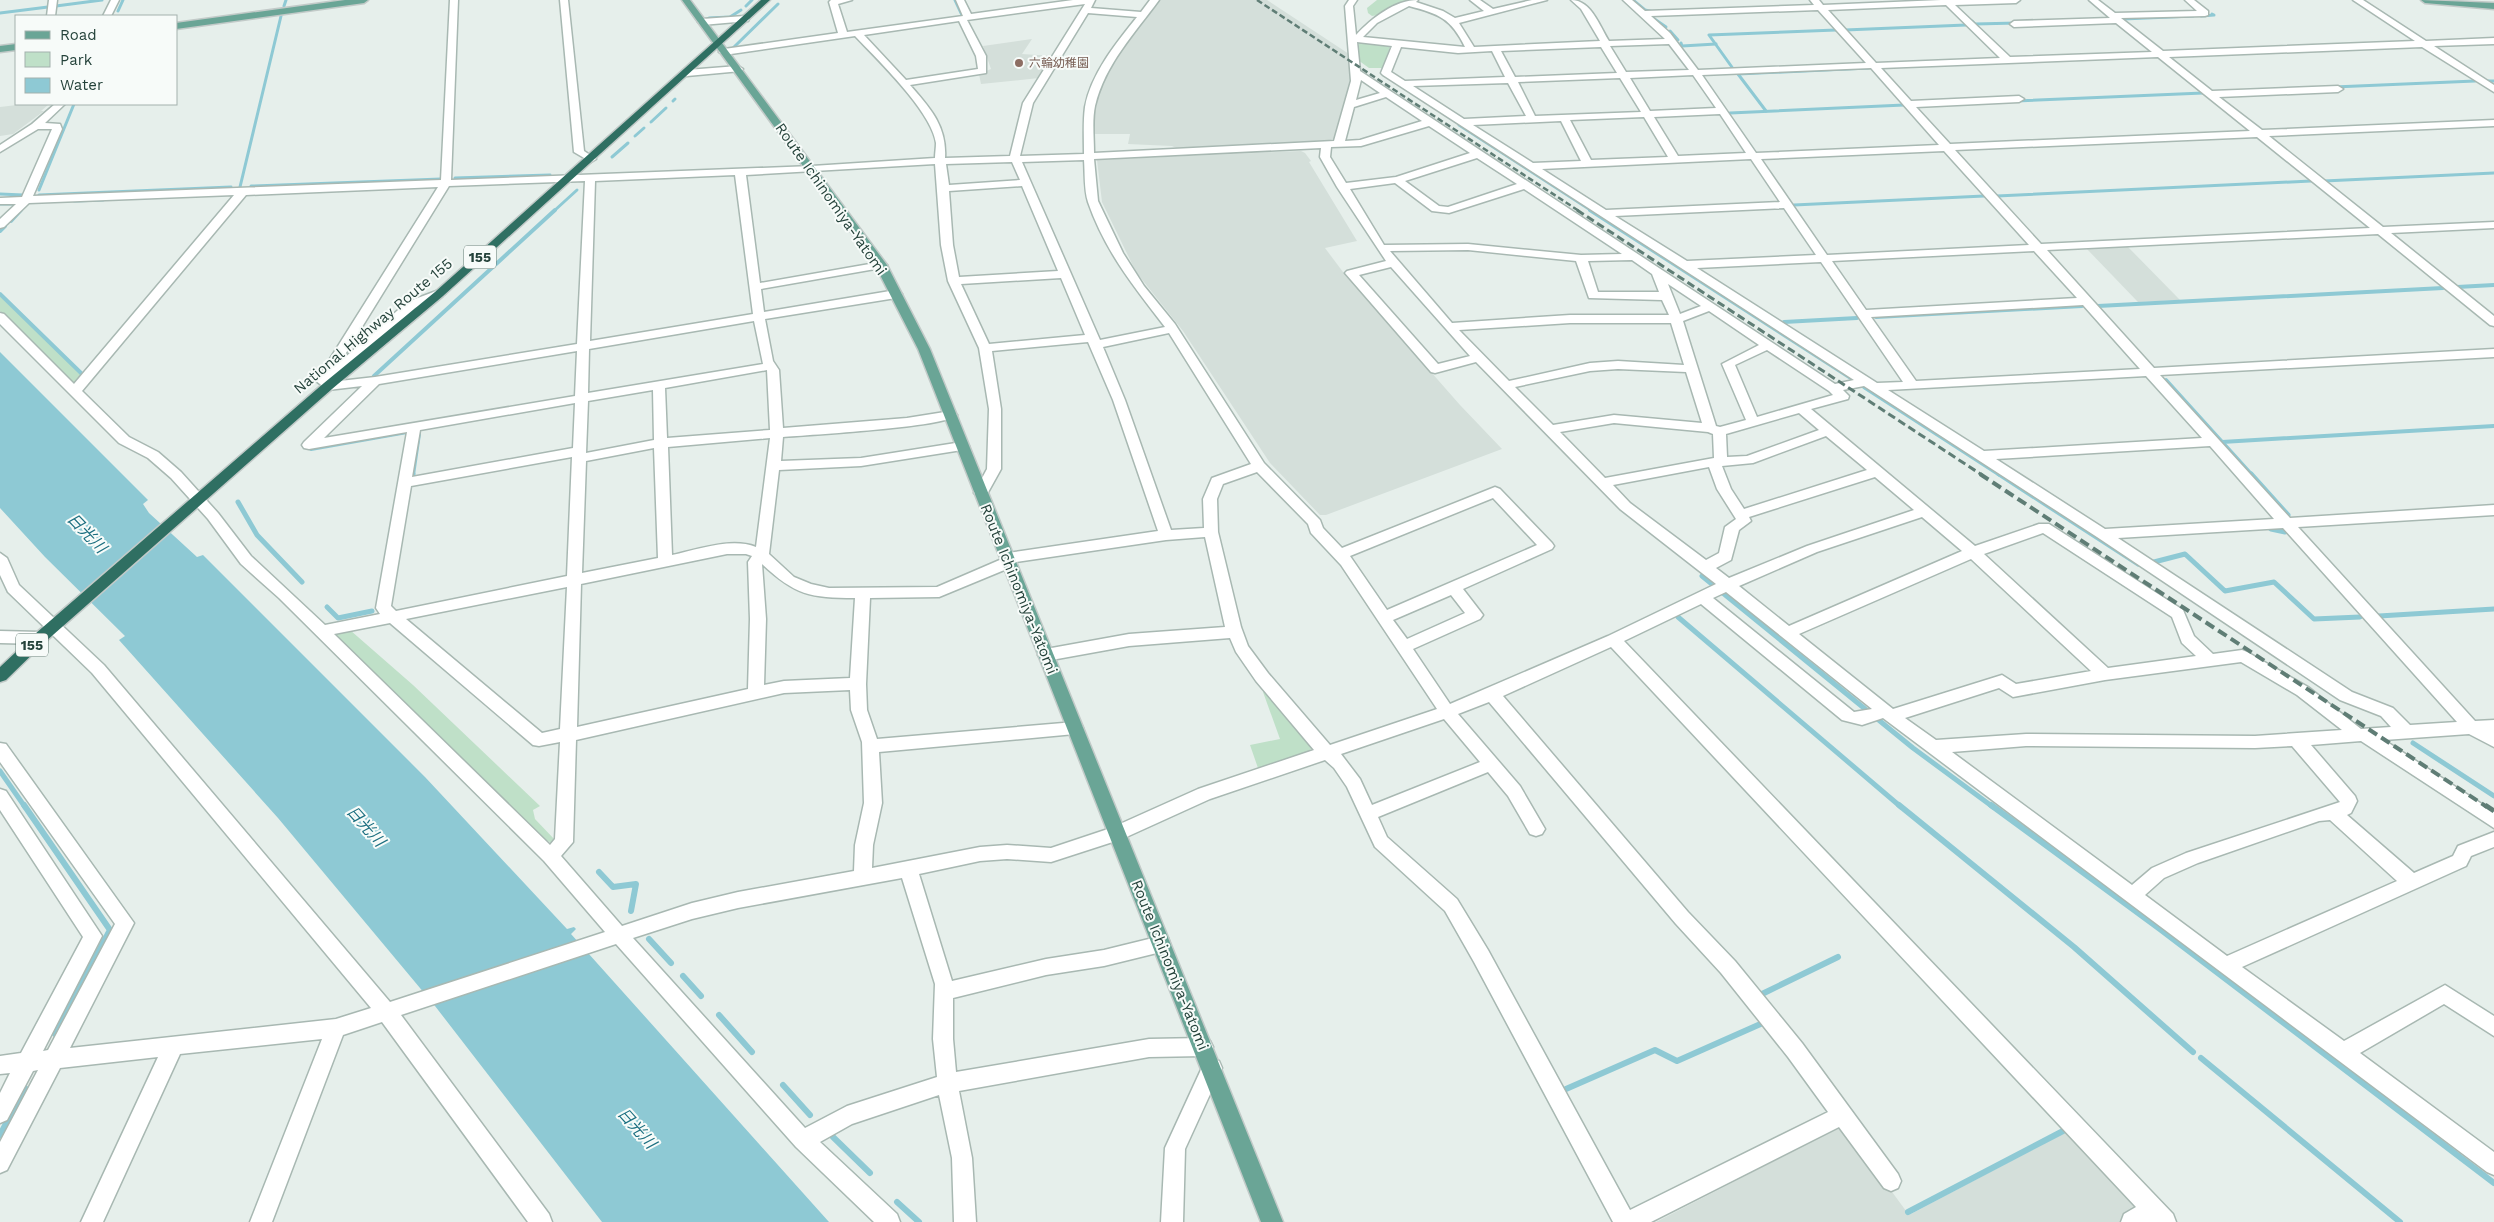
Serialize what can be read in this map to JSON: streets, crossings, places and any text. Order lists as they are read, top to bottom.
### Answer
{
  "streets": {
    "highway": ["155", "National Highway Route 155"],
    "main road": ["Route Ichinomiya-Yatomi"]
  },
  "crossings": [
    ["Route Ichinomiya-Yatomi", "National Highway Route 155"]
  ],
  "water": ["日光川"],
  "places": ["六輪幼稚園"],
  "legend": ["Road", "Park", "Water"]
}
